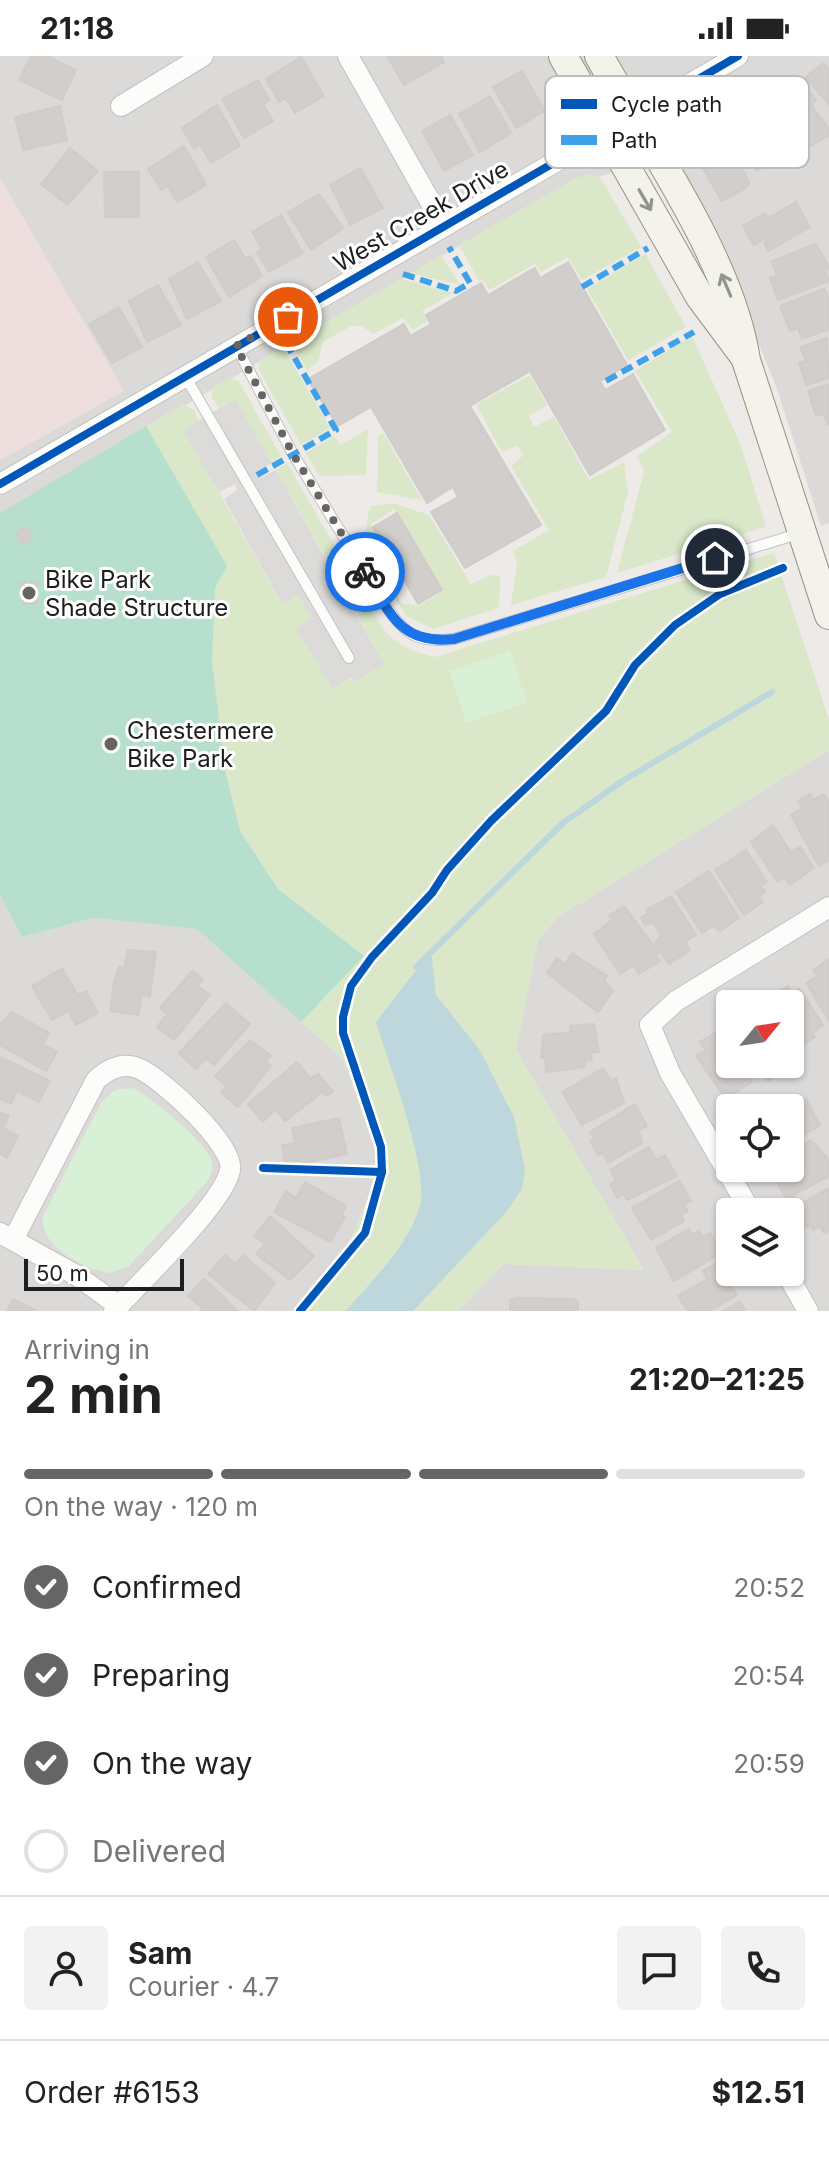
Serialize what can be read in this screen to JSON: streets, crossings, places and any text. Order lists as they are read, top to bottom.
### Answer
{
  "streets": {
    "street": ["West Creek Drive"]
  },
  "places": ["Bike Park Shade Structure", "Chestermere Bike Park"],
  "legend": ["Cycle path", "Path"],
  "scale_bar": "50 m",
  "north": "top right",
  "page": {
    "status": "21:18",
    "scale": "50 m",
    "heading": ["2 min", "Arriving in", "21:20–21:25"],
    "panel": [
      "Sam",
      "Courier · 4.7",
      "Order #6153",
      "$12.51"
    ],
    "bar": "On the way · 120 m",
    "list": [
      ["Confirmed", "20:52"],
      ["Preparing", "20:54"],
      ["On the way", "20:59"],
      "Delivered"
    ]
  }
}
